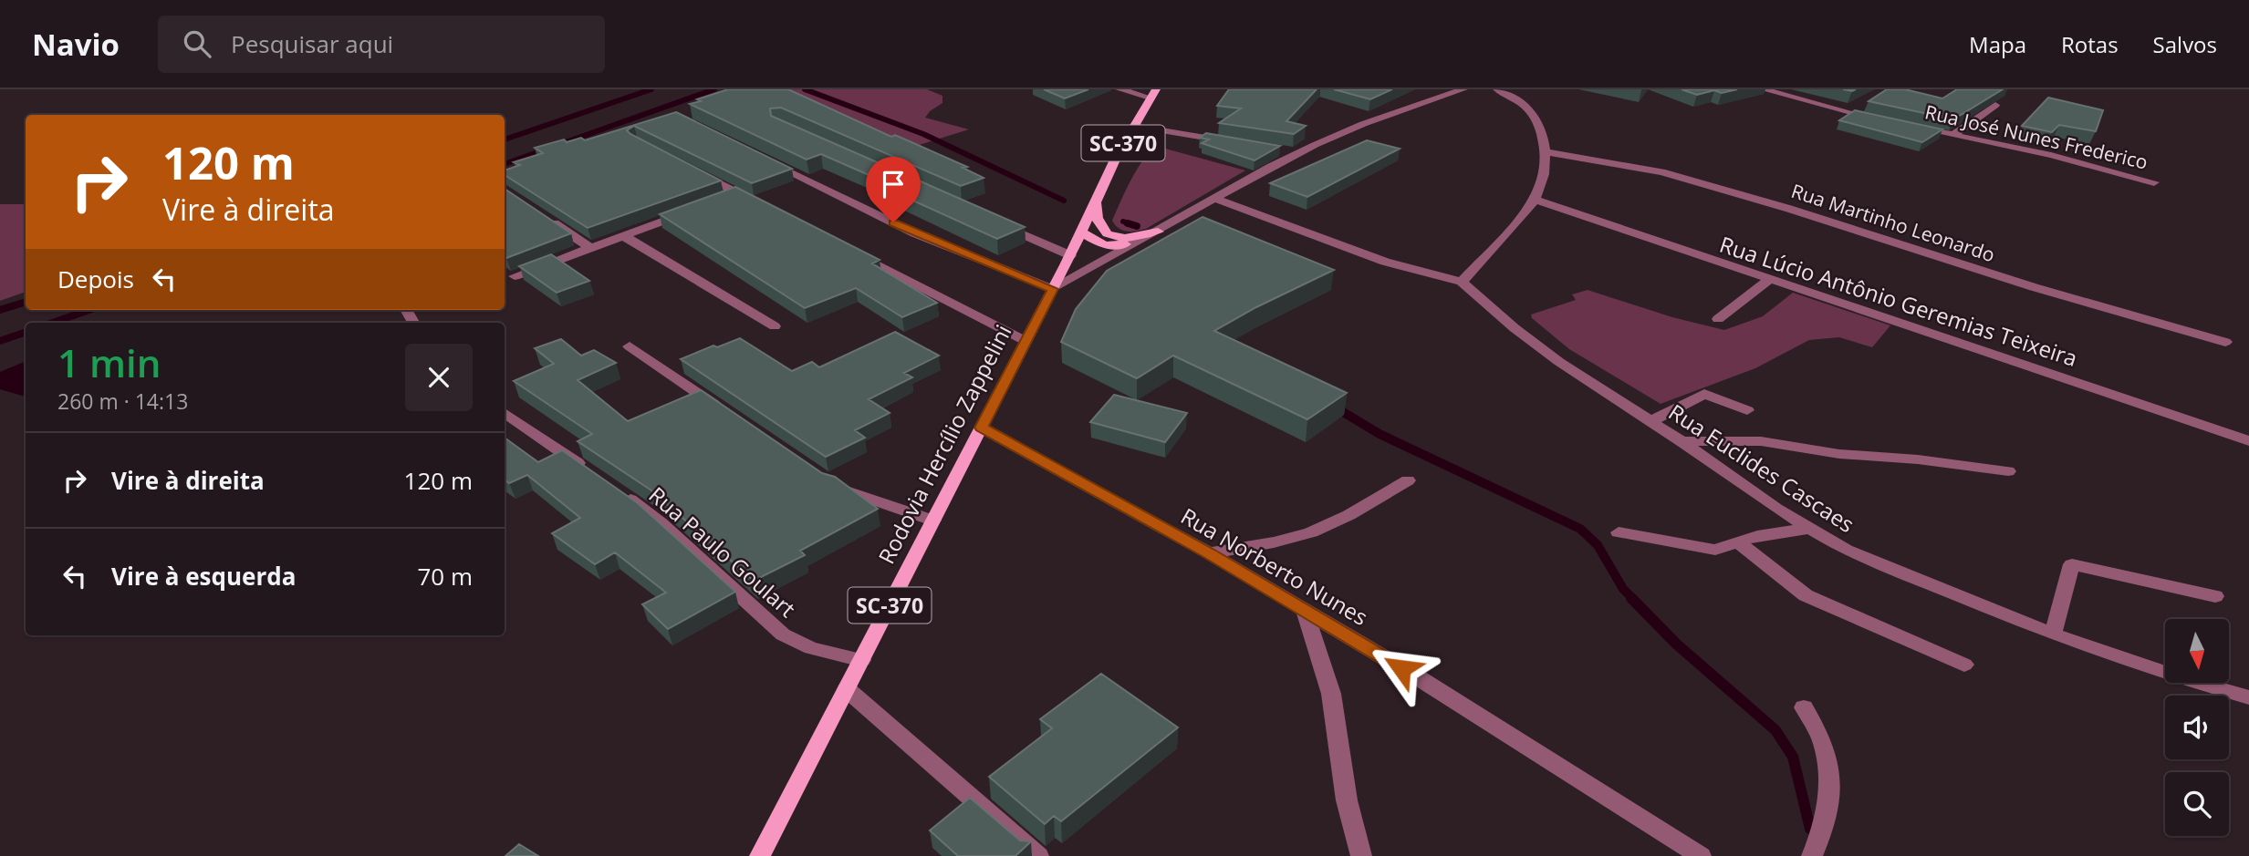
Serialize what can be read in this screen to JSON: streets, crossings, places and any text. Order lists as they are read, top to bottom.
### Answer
{
  "streets": {
    "main road": ["SC-370", "Rodovia Hercílio Zappelini"],
    "street": [
      "Rua José Nunes Frederico",
      "Rua Martinho Leonardo",
      "Rua Lúcio Antônio Geremias Teixeira",
      "Rua Euclides Cascaes",
      "Rua Paulo Goulart",
      "Rua Norberto Nunes"
    ]
  },
  "crossings": [
    ["Rodovia Hercílio Zappelini", "Rua Paulo Goulart"],
    ["Rodovia Hercílio Zappelini", "Rua Norberto Nunes"]
  ],
  "north": "bottom",
  "page": {
    "header": "Navio",
    "search": "Pesquisar aqui",
    "nav": ["Mapa", "Rotas", "Salvos"],
    "turn": ["120 m", "Vire à direita"],
    "then": "Depois",
    "heading": ["1 min", "260 m · 14:13"],
    "list": [
      {
        "name": "Vire à direita",
        "value": "120 m"
      },
      {
        "name": "Vire à esquerda",
        "value": "70 m"
      }
    ]
  }
}
